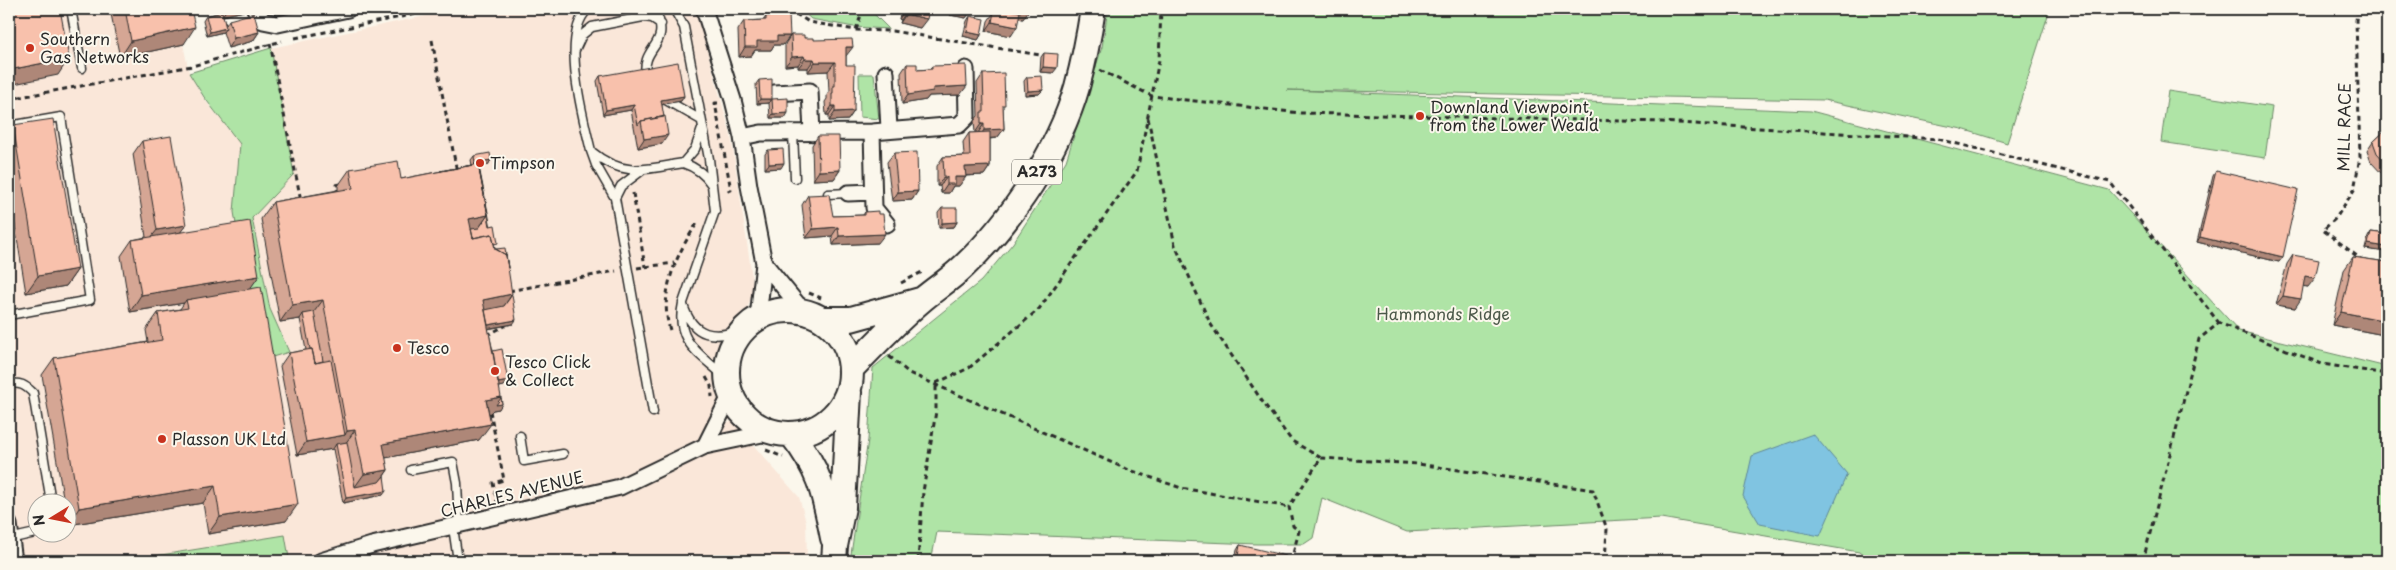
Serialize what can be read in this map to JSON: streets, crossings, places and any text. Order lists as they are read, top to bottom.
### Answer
{
  "streets": {
    "main road": ["A273"],
    "street": ["CHARLES AVENUE"],
    "path": ["MILL RACE"]
  },
  "crossings": [
    ["A273", "CHARLES AVENUE"]
  ],
  "parks": ["Hammonds Ridge"],
  "places": [
    "Southern Gas Networks",
    "Downland Viewpoint, from the Lower Weald",
    "Timpson",
    "Tesco",
    "Tesco Click & Collect",
    "Plasson UK Ltd"
  ],
  "north": "left"
}
